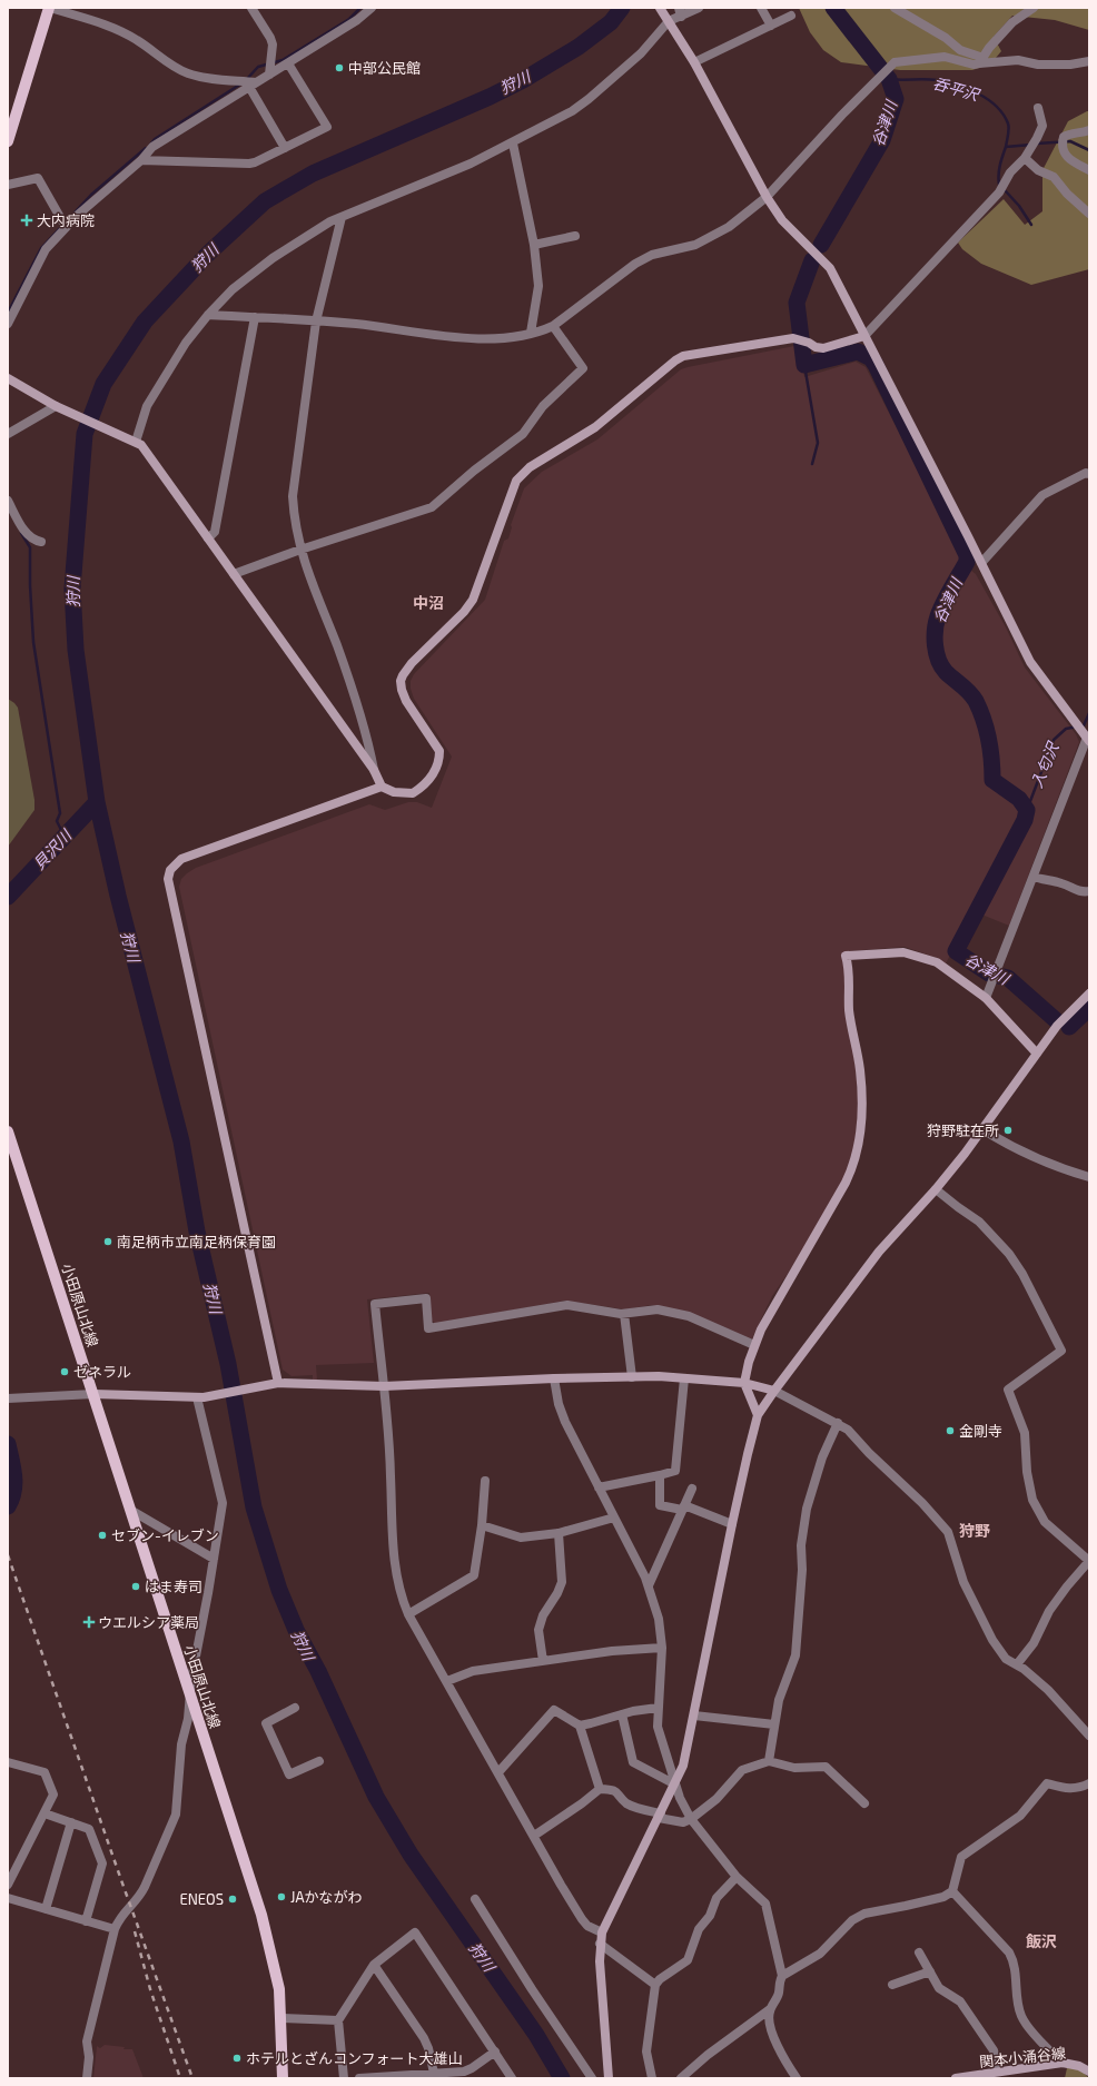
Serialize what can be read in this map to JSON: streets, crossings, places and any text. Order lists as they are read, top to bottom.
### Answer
{
  "streets": {
    "main road": ["小田原山北線"],
    "street": ["関本小涌谷線"]
  },
  "districts": ["中沼", "狩野", "飯沢"],
  "water": [
    "狩川",
    "呑平沢",
    "谷津川",
    "入匂沢",
    "貝沢川"
  ],
  "places": {
    "other": [
      "中部公民館",
      "狩野駐在所",
      "南足柄市立南足柄保育園",
      "ゼネラル",
      "金剛寺",
      "セブン-イレブン",
      "はま寿司",
      "JAかながわ",
      "ENEOS",
      "ホテルとざんコンフォート大雄山"
    ],
    "health": ["大内病院", "ウエルシア薬局"]
  }
}
